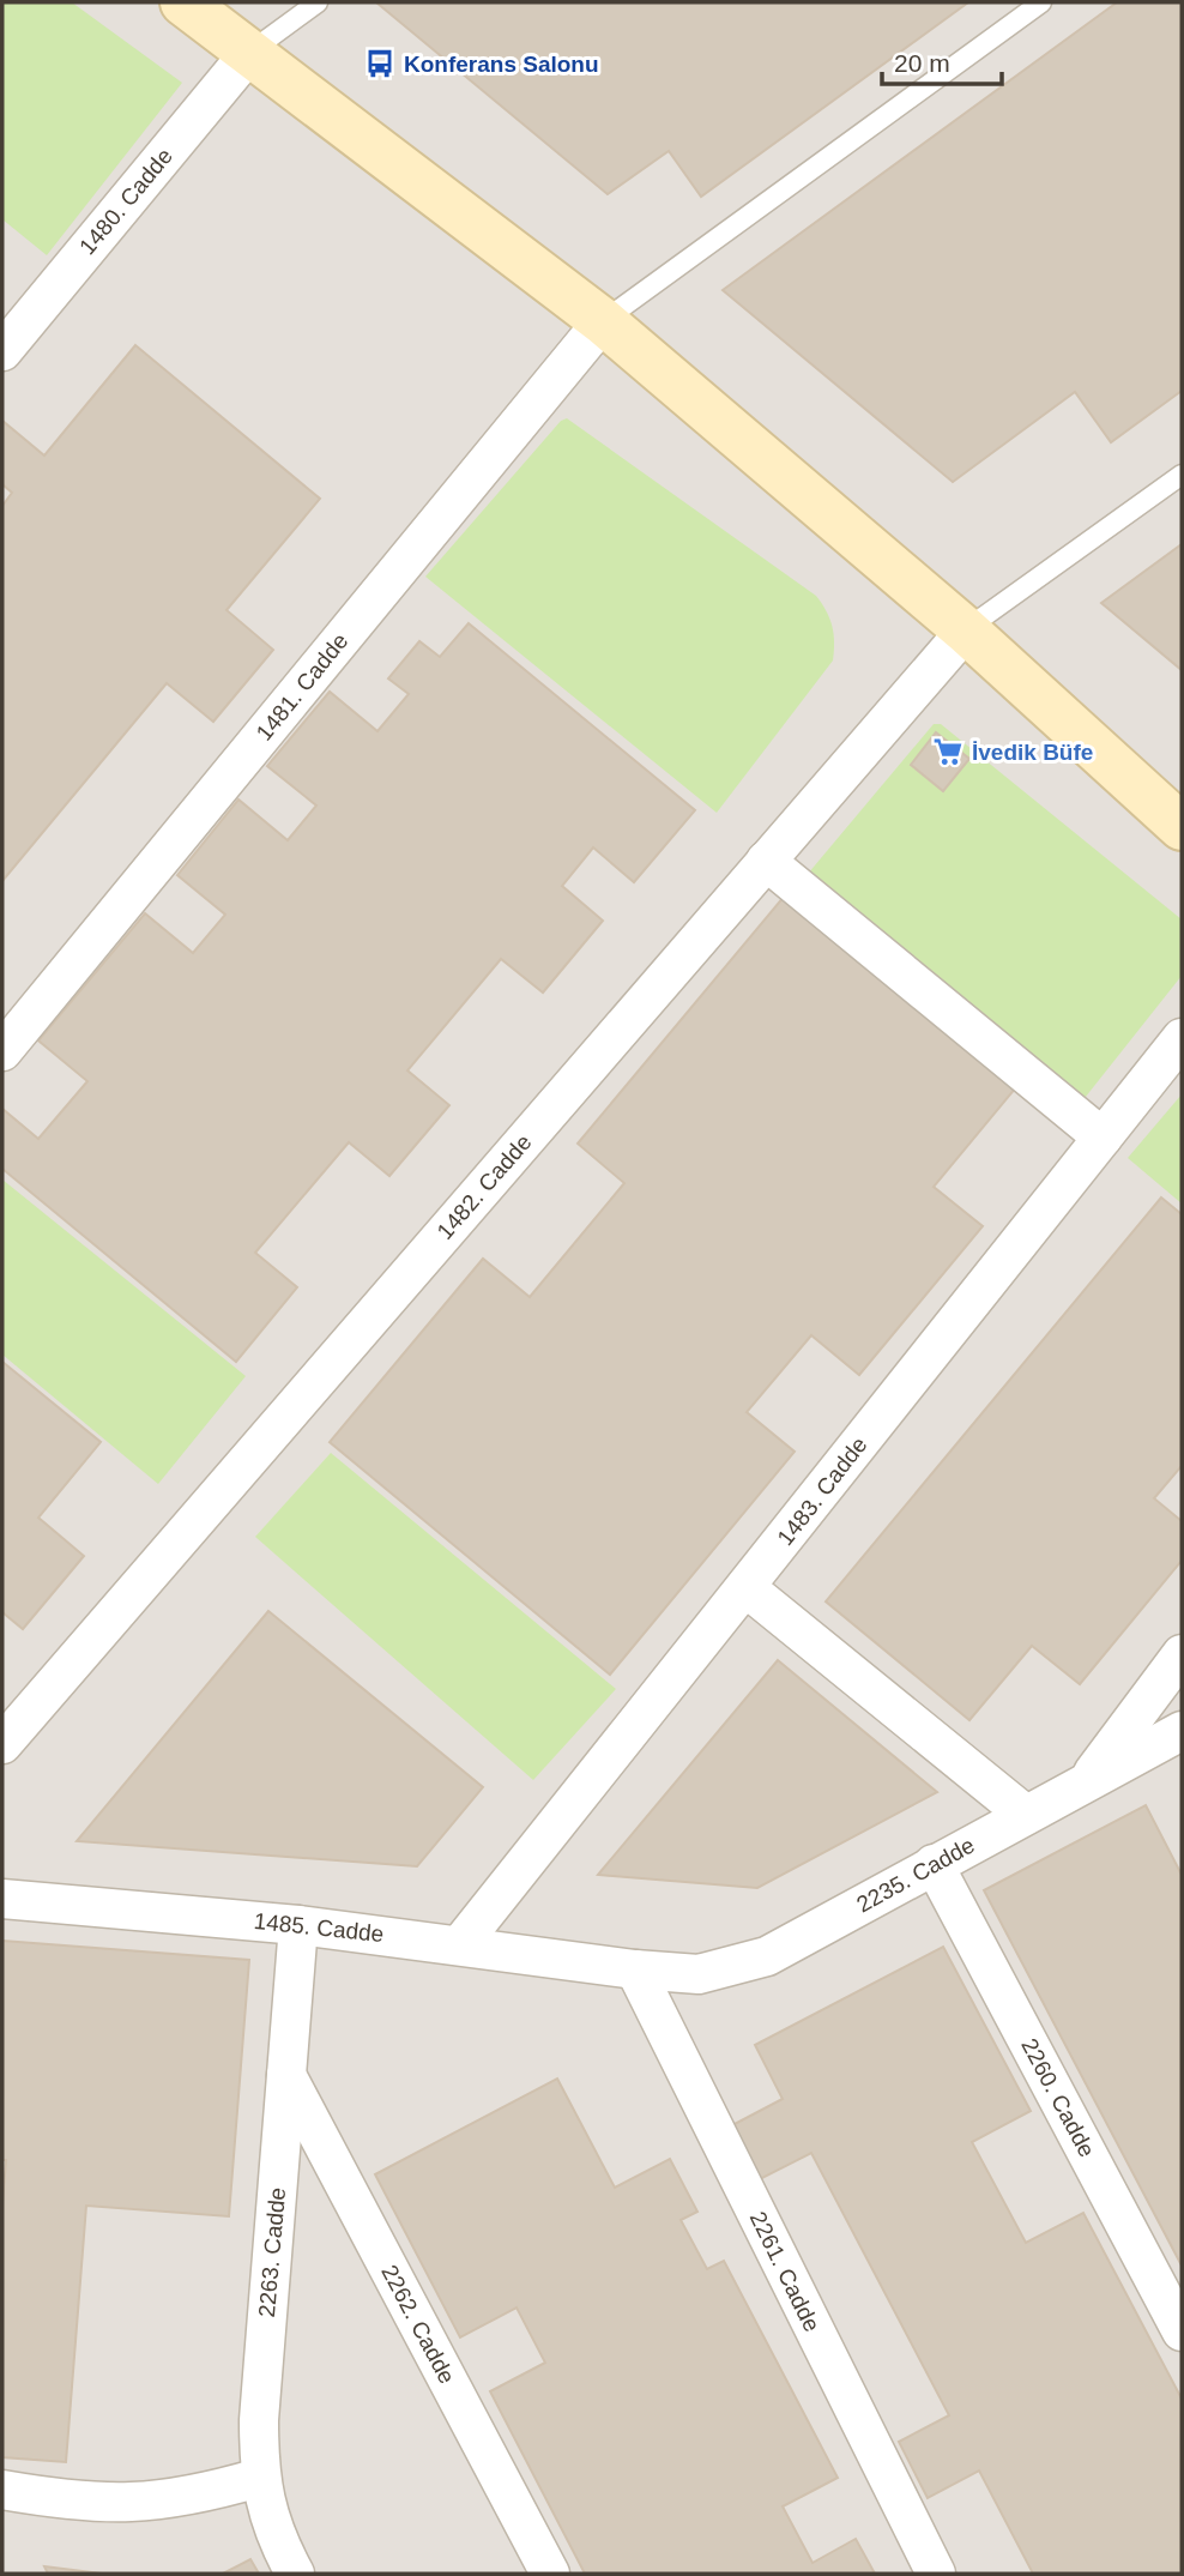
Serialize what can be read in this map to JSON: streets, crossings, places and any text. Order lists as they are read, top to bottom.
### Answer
{
  "streets": {
    "street": [
      "1480. Cadde",
      "1481. Cadde",
      "1482. Cadde",
      "1483. Cadde",
      "2235. Cadde",
      "1485. Cadde",
      "2260. Cadde",
      "2263. Cadde",
      "2261. Cadde",
      "2262. Cadde"
    ]
  },
  "crossings": [
    ["1483. Cadde", "1485. Cadde"],
    ["2235. Cadde", "1485. Cadde"],
    ["2235. Cadde", "2260. Cadde"],
    ["2235. Cadde", "2261. Cadde"],
    ["1485. Cadde", "2263. Cadde"],
    ["1485. Cadde", "2261. Cadde"],
    ["2263. Cadde", "2262. Cadde"]
  ],
  "places": {
    "bus stop": ["Konferans Salonu"],
    "supermarket": ["İvedik Büfe"]
  },
  "scale_bar": "20 m"
}
